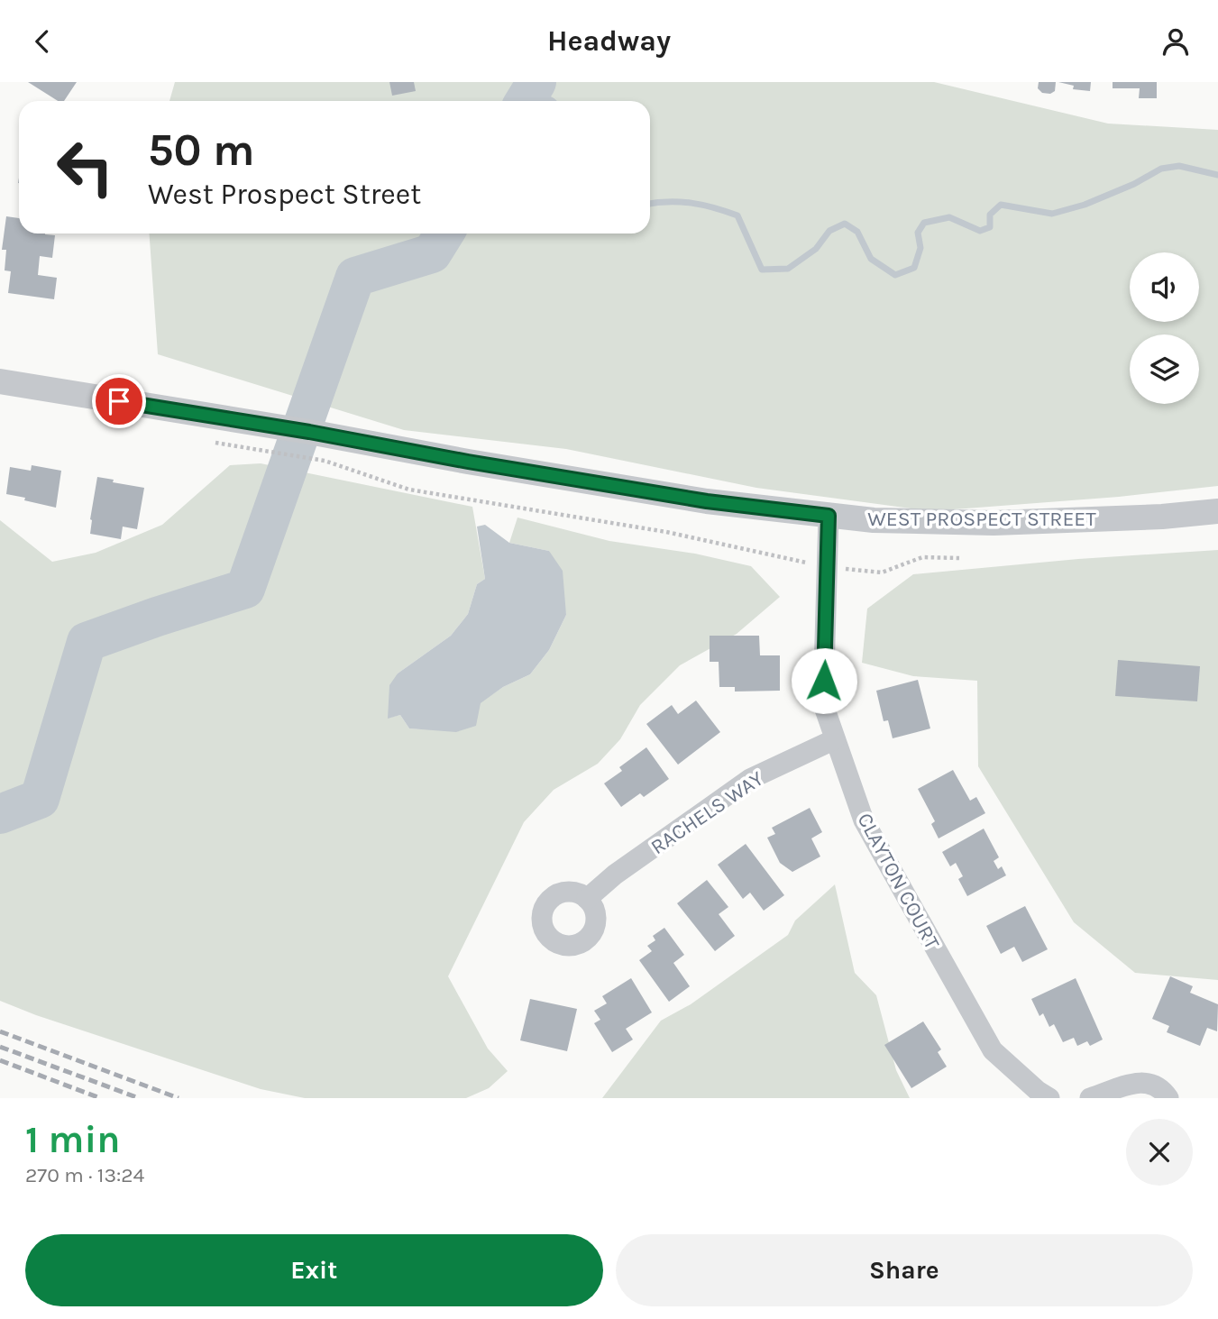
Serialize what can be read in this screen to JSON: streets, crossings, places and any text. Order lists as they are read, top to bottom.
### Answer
{
  "streets": {
    "street": ["WEST PROSPECT STREET", "RACHELS WAY", "CLAYTON COURT"]
  },
  "crossings": [
    ["WEST PROSPECT STREET", "CLAYTON COURT"],
    ["RACHELS WAY", "CLAYTON COURT"]
  ],
  "page": {
    "header": "Headway",
    "turn": ["50 m", "West Prospect Street"],
    "heading": ["1 min", "270 m · 13:24"],
    "buttons": ["Exit", "Share"]
  }
}
